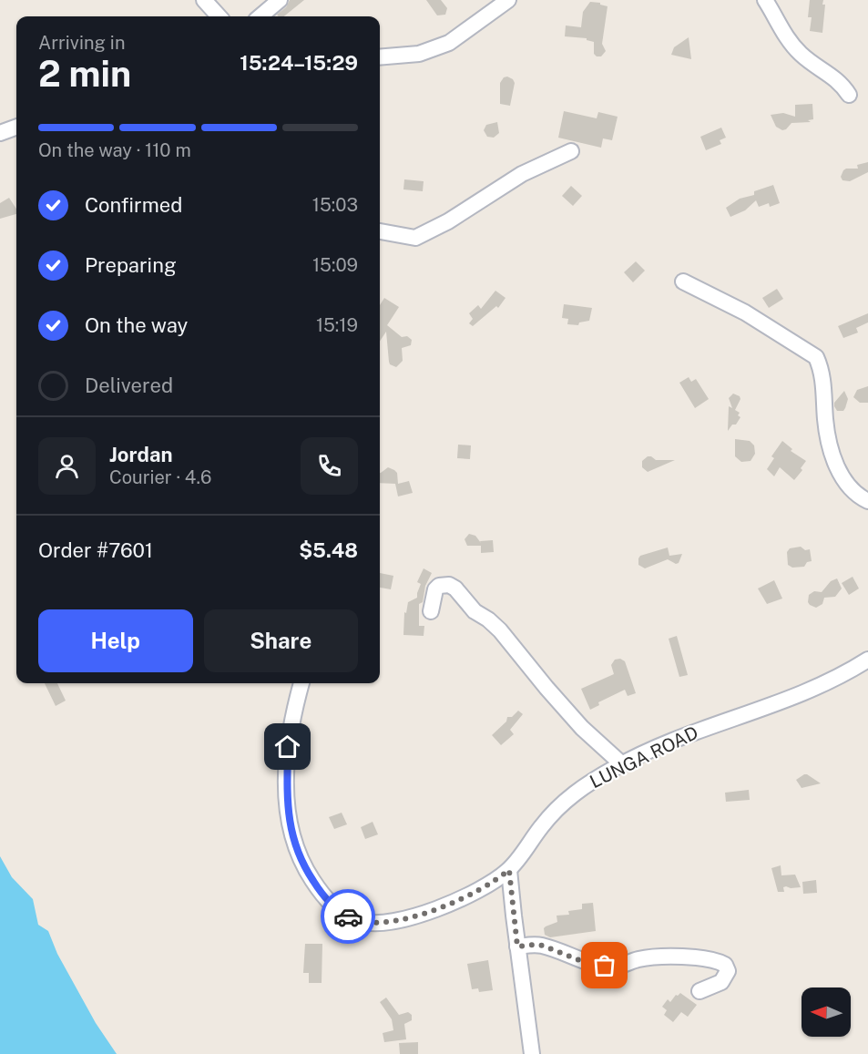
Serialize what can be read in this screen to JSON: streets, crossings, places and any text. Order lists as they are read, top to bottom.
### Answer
{
  "streets": {
    "street": ["LUNGA ROAD"]
  },
  "north": "left",
  "page": {
    "heading": ["2 min", "Arriving in", "15:24–15:29"],
    "panel": [
      "Jordan",
      "Courier · 4.6",
      "Order #7601",
      "$5.48"
    ],
    "bar": "On the way · 110 m",
    "list": [
      ["Confirmed", "15:03"],
      ["Preparing", "15:09"],
      ["On the way", "15:19"],
      "Delivered"
    ],
    "buttons": ["Help", "Share"]
  }
}
